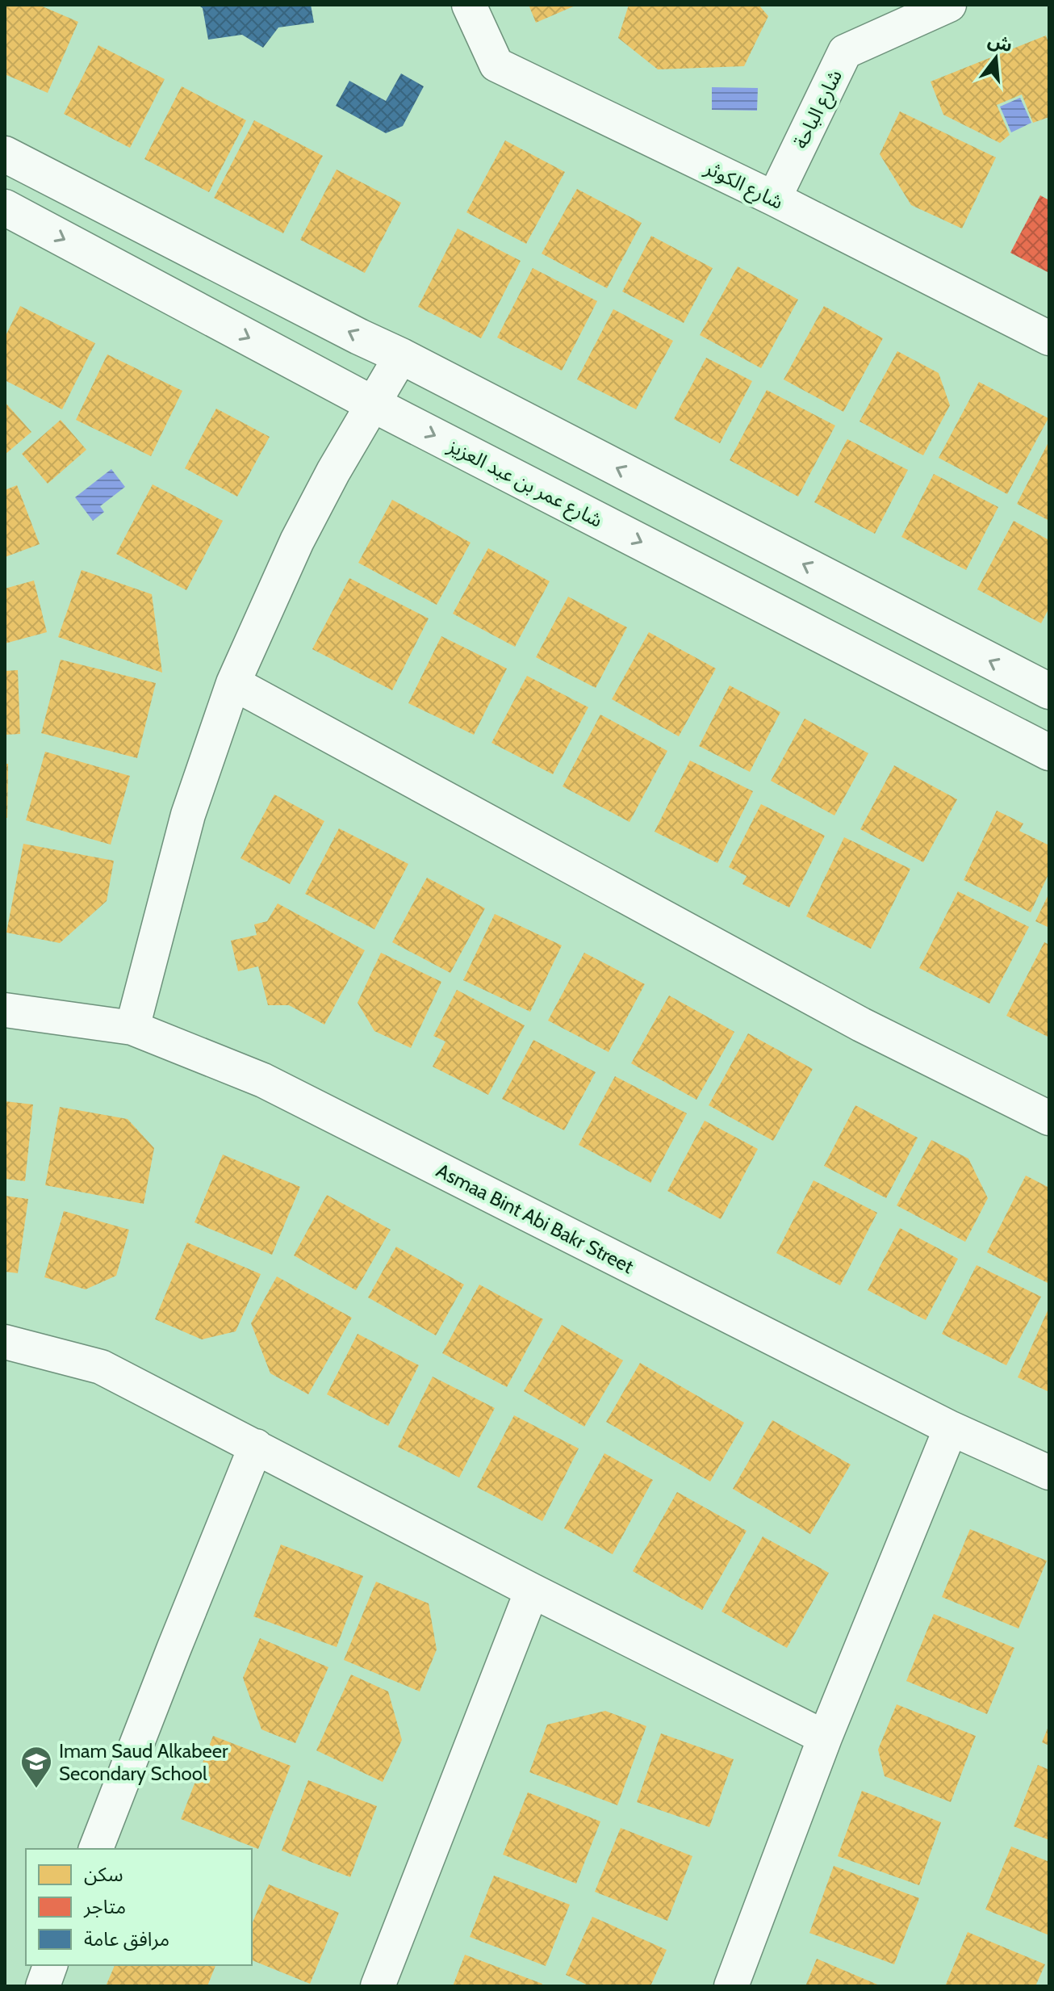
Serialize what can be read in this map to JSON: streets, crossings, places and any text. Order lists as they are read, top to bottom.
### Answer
{
  "streets": {
    "street": [
      "شارع الباحة",
      "شارع الكوثر",
      "شارع عمر بن عبد العزيز",
      "Asmaa Bint Abi Bakr Street"
    ]
  },
  "crossings": [
    ["شارع الباحة", "شارع الكوثر"]
  ],
  "places": {
    "school or university": ["Imam Saud Alkabeer Secondary School"]
  },
  "legend": ["سكن", "متاجر", "مرافق عامة"],
  "north": "top"
}
